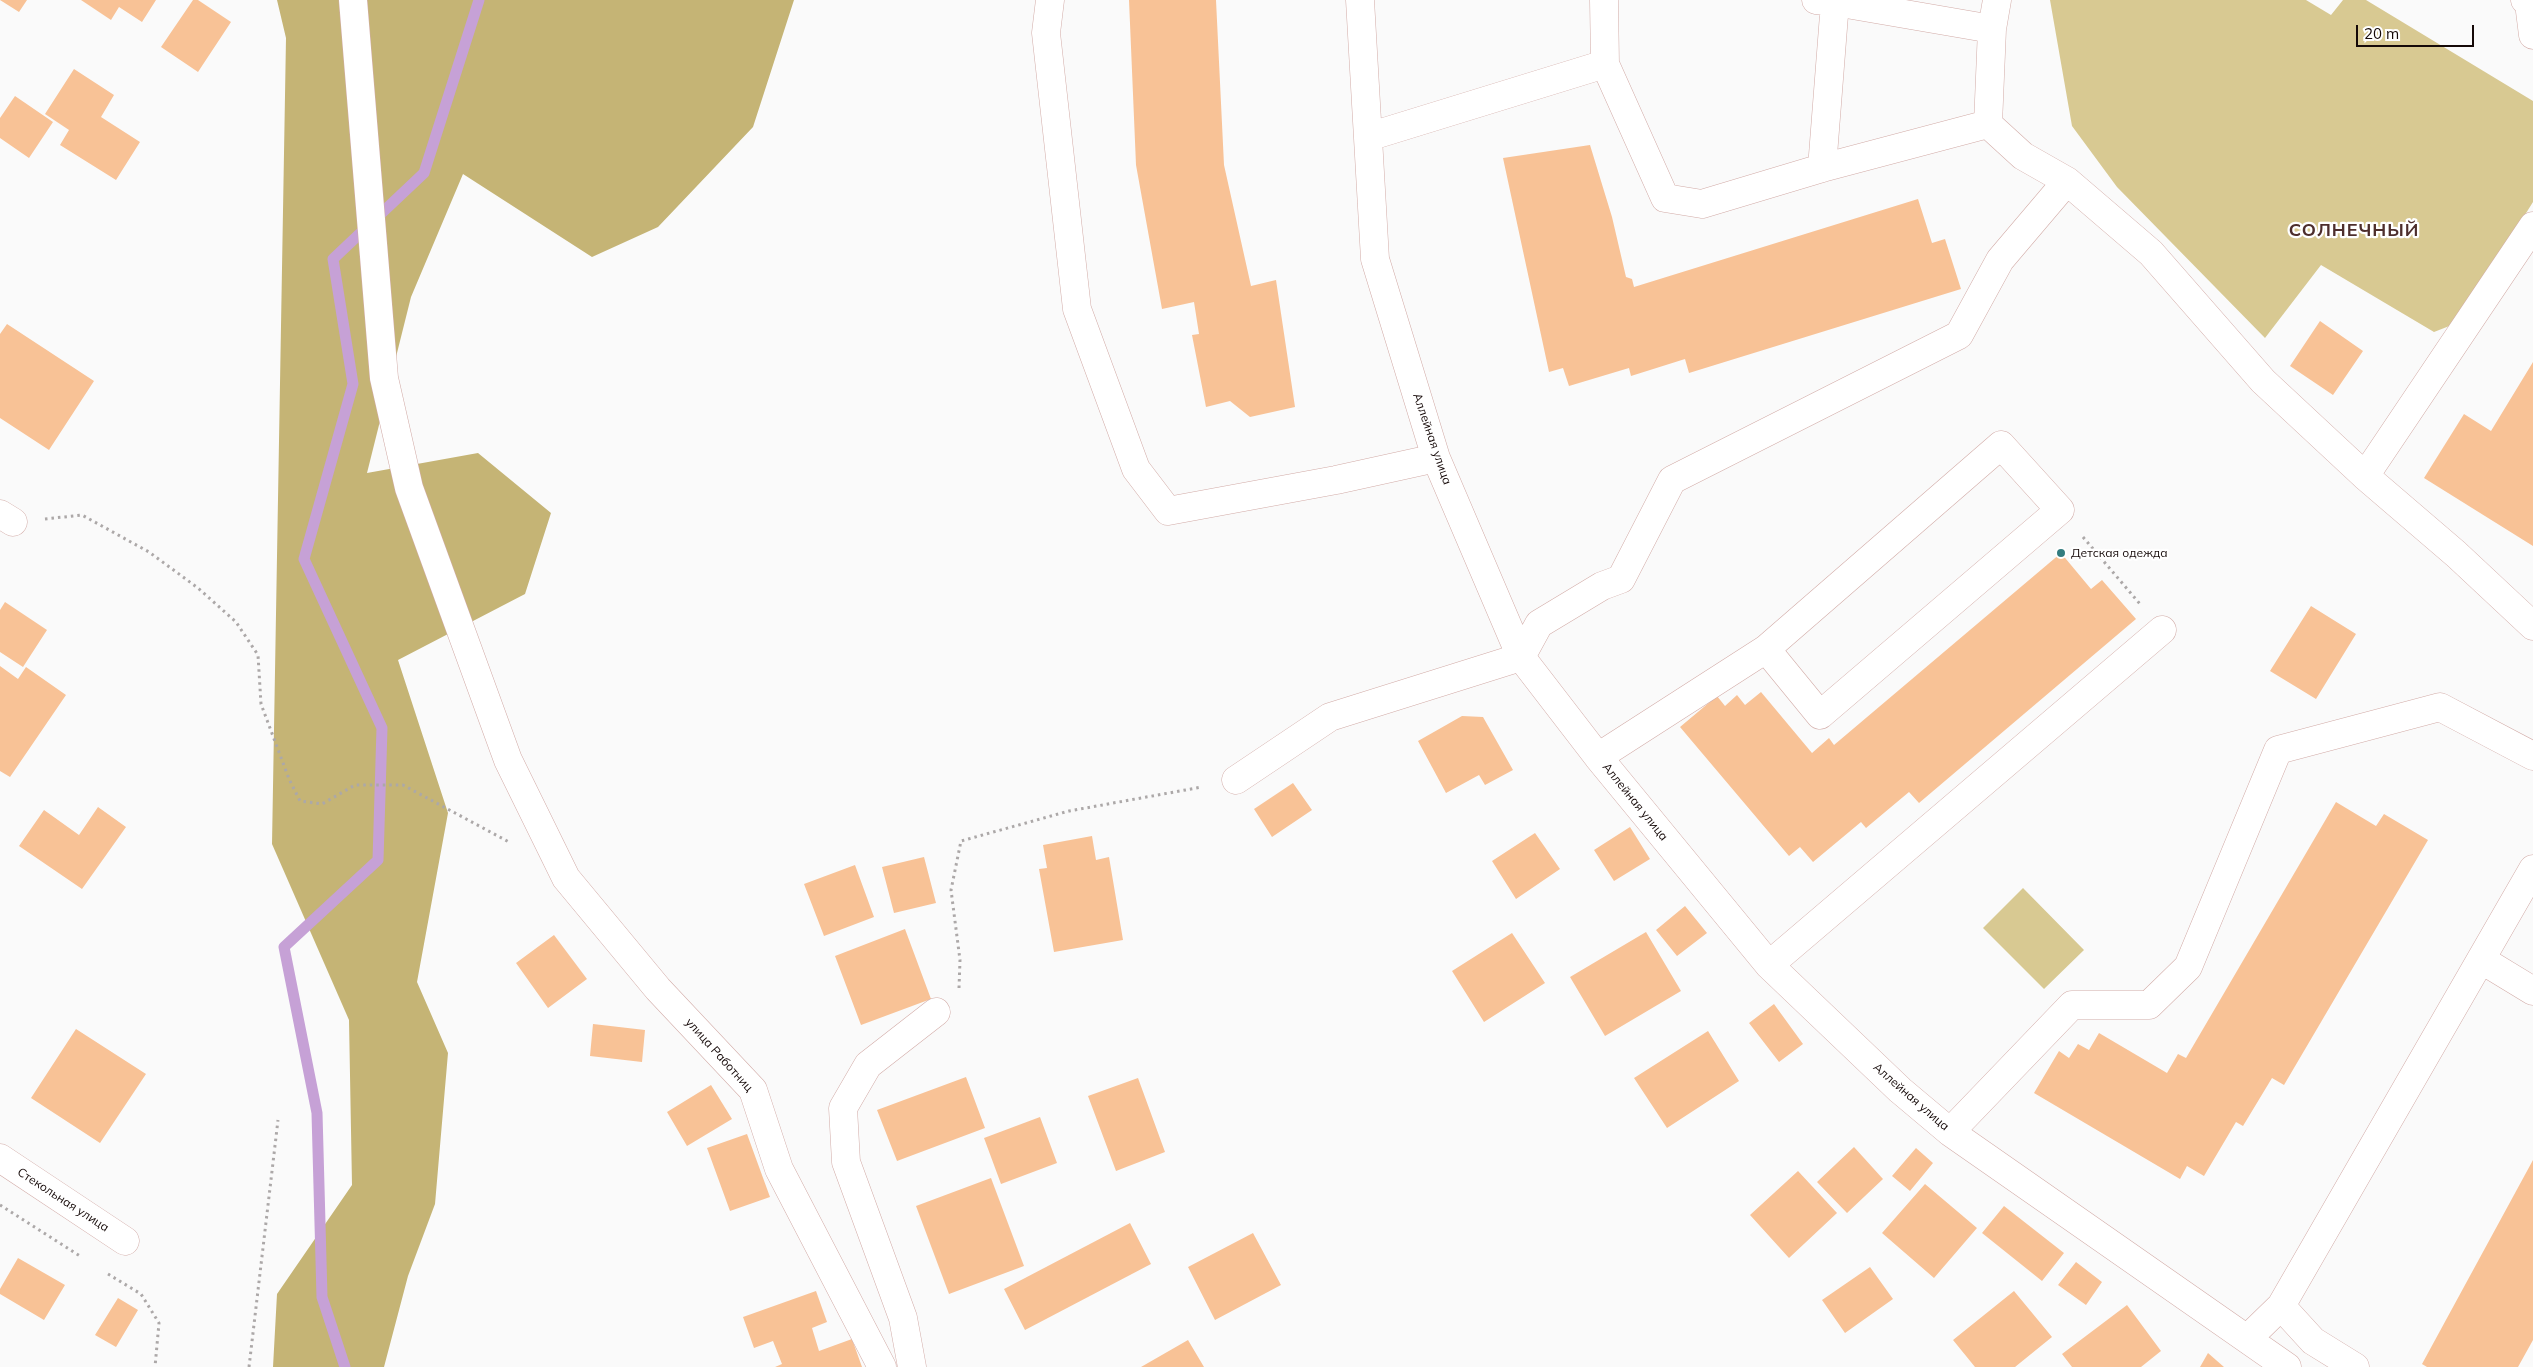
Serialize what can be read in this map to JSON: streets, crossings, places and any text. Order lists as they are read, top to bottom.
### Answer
{
  "streets": {
    "street": ["Аллейная улица", "улица Работниц", "Стекольная улица"]
  },
  "districts": ["СОЛНЕЧНЫЙ"],
  "places": ["Детская одежда"],
  "scale_bar": "20 m"
}
